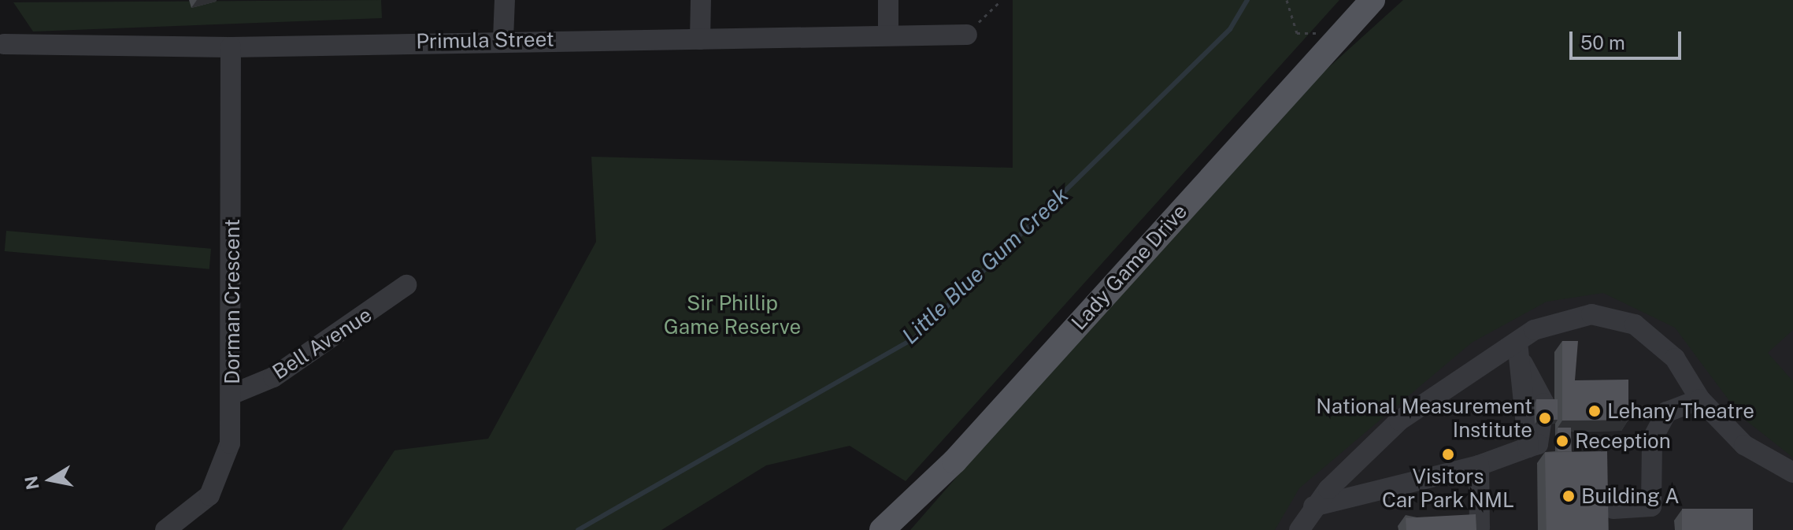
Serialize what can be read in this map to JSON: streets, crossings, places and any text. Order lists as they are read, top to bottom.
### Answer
{
  "streets": {
    "main road": ["Lady Game Drive"],
    "street": ["Primula Street", "Dorman Crescent", "Bell Avenue"]
  },
  "crossings": [
    ["Primula Street", "Dorman Crescent"],
    ["Dorman Crescent", "Bell Avenue"]
  ],
  "water": ["Little Blue Gum Creek"],
  "parks": ["Sir Phillip Game Reserve"],
  "places": [
    "Lehany Theatre",
    "National Measurement Institute",
    "Reception",
    "Visitors Car Park NML",
    "Building A"
  ],
  "scale_bar": "50 m",
  "north": "left"
}
